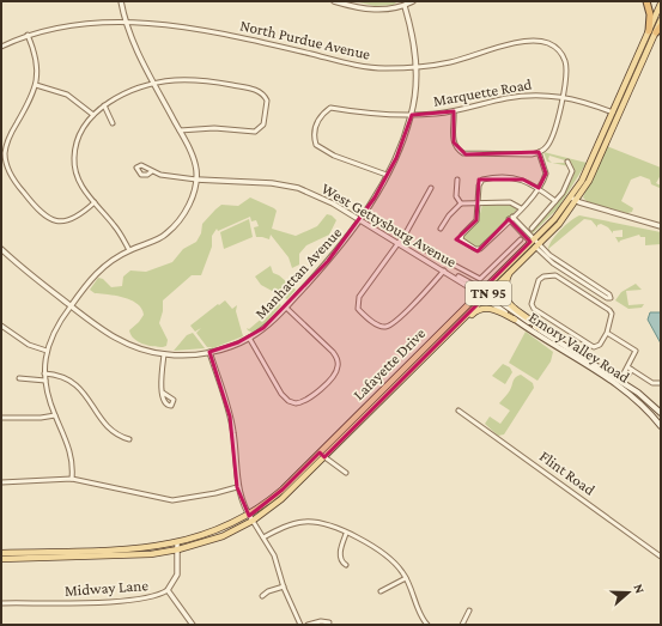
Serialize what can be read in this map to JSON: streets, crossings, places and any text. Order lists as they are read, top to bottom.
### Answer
{
  "streets": {
    "main road": ["TN 95", "Emory Valley Road", "Lafayette Drive"],
    "street": [
      "North Purdue Avenue",
      "Marquette Road",
      "West Gettysburg Avenue",
      "Manhattan Avenue",
      "Flint Road",
      "Midway Lane"
    ]
  },
  "crossings": [
    ["North Purdue Avenue", "Marquette Road"],
    ["North Purdue Avenue", "Manhattan Avenue"],
    ["Marquette Road", "Manhattan Avenue"],
    ["Marquette Road", "Lafayette Drive"],
    ["West Gettysburg Avenue", "Manhattan Avenue"],
    ["West Gettysburg Avenue", "Emory Valley Road"],
    ["West Gettysburg Avenue", "Lafayette Drive"],
    ["Emory Valley Road", "Lafayette Drive"],
    ["Lafayette Drive", "Midway Lane"]
  ],
  "north": "right"
}
